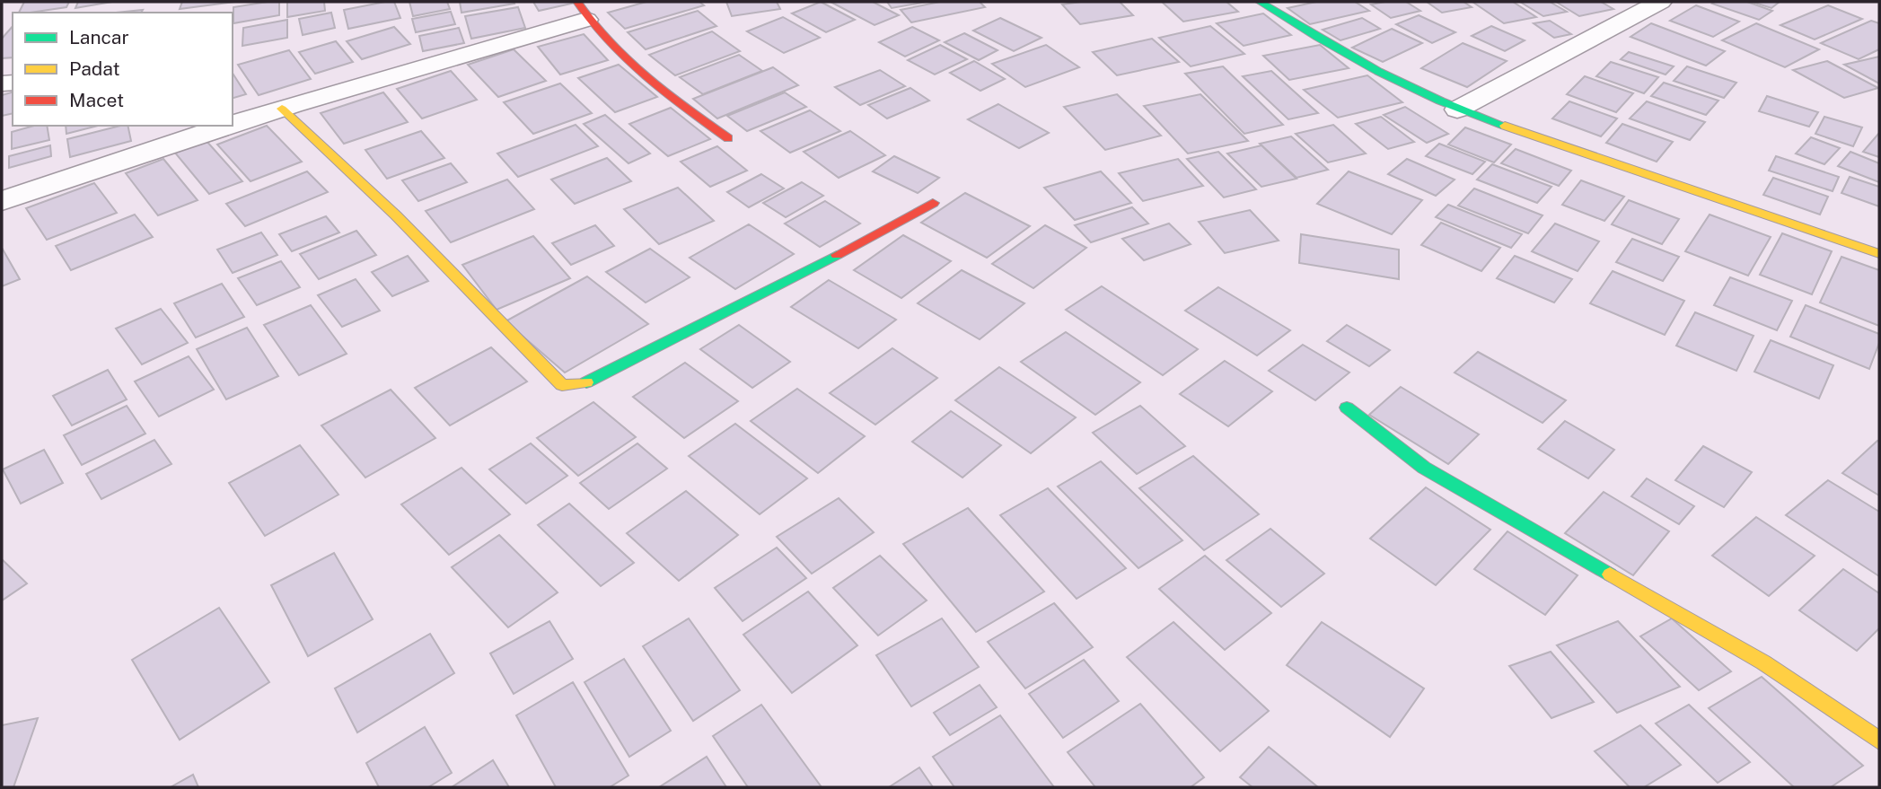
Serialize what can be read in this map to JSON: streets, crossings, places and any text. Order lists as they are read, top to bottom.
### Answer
{
  "legend": ["Lancar", "Padat", "Macet"]
}
